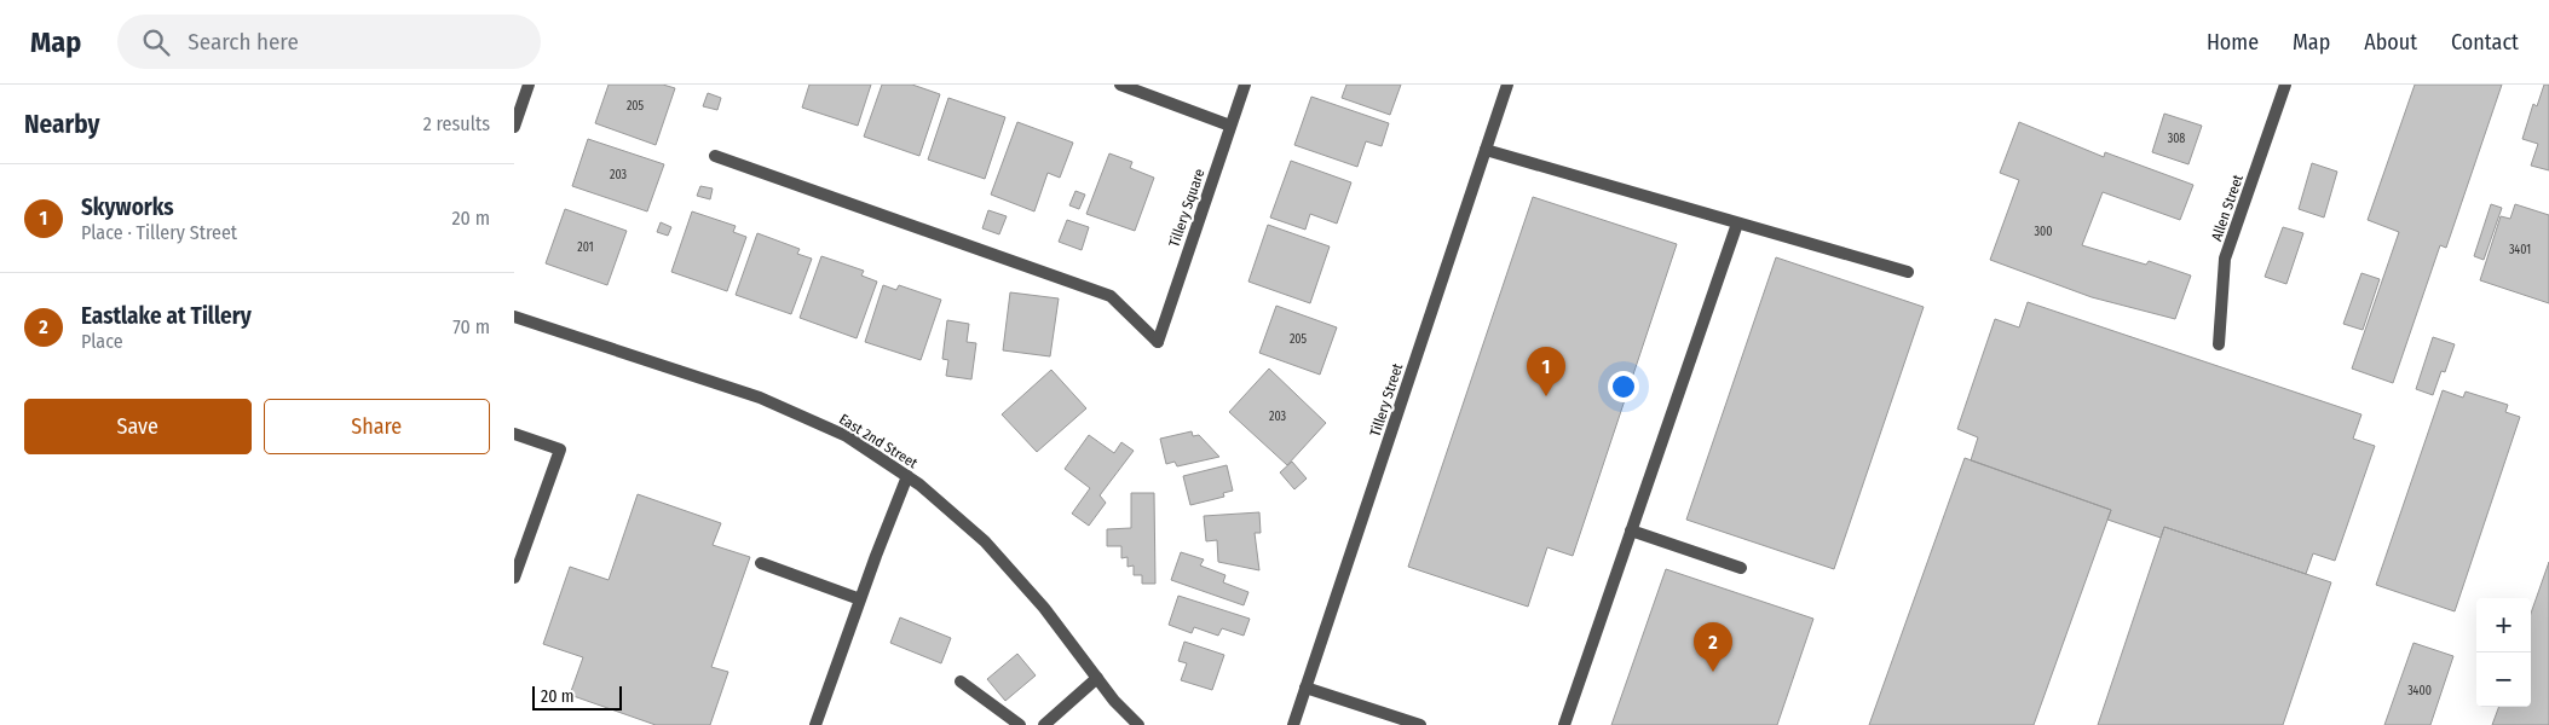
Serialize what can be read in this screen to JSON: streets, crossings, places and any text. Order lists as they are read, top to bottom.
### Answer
{
  "streets": {
    "street": [
      "Tillery Square",
      "Allen Street",
      "Tillery Street",
      "East 2nd Street"
    ]
  },
  "house_numbers": [
    "205",
    "308",
    "203",
    "300",
    "201",
    "3401",
    "205",
    "203",
    "3400"
  ],
  "scale_bar": "20 m",
  "page": {
    "header": "Map",
    "search": "Search here",
    "nav": [
      "Home",
      "Map",
      "About",
      "Contact"
    ],
    "heading": ["Nearby", "2 results"],
    "list": [
      {
        "mark": "1",
        "name": "Skyworks",
        "note": "Place · Tillery Street",
        "value": "20 m"
      },
      {
        "mark": "2",
        "name": "Eastlake at Tillery",
        "note": "Place",
        "value": "70 m"
      }
    ],
    "pins": ["1", "2"],
    "buttons": ["Save", "Share"],
    "map_buttons": ["+", "−"],
    "scale": "20 m"
  }
}
